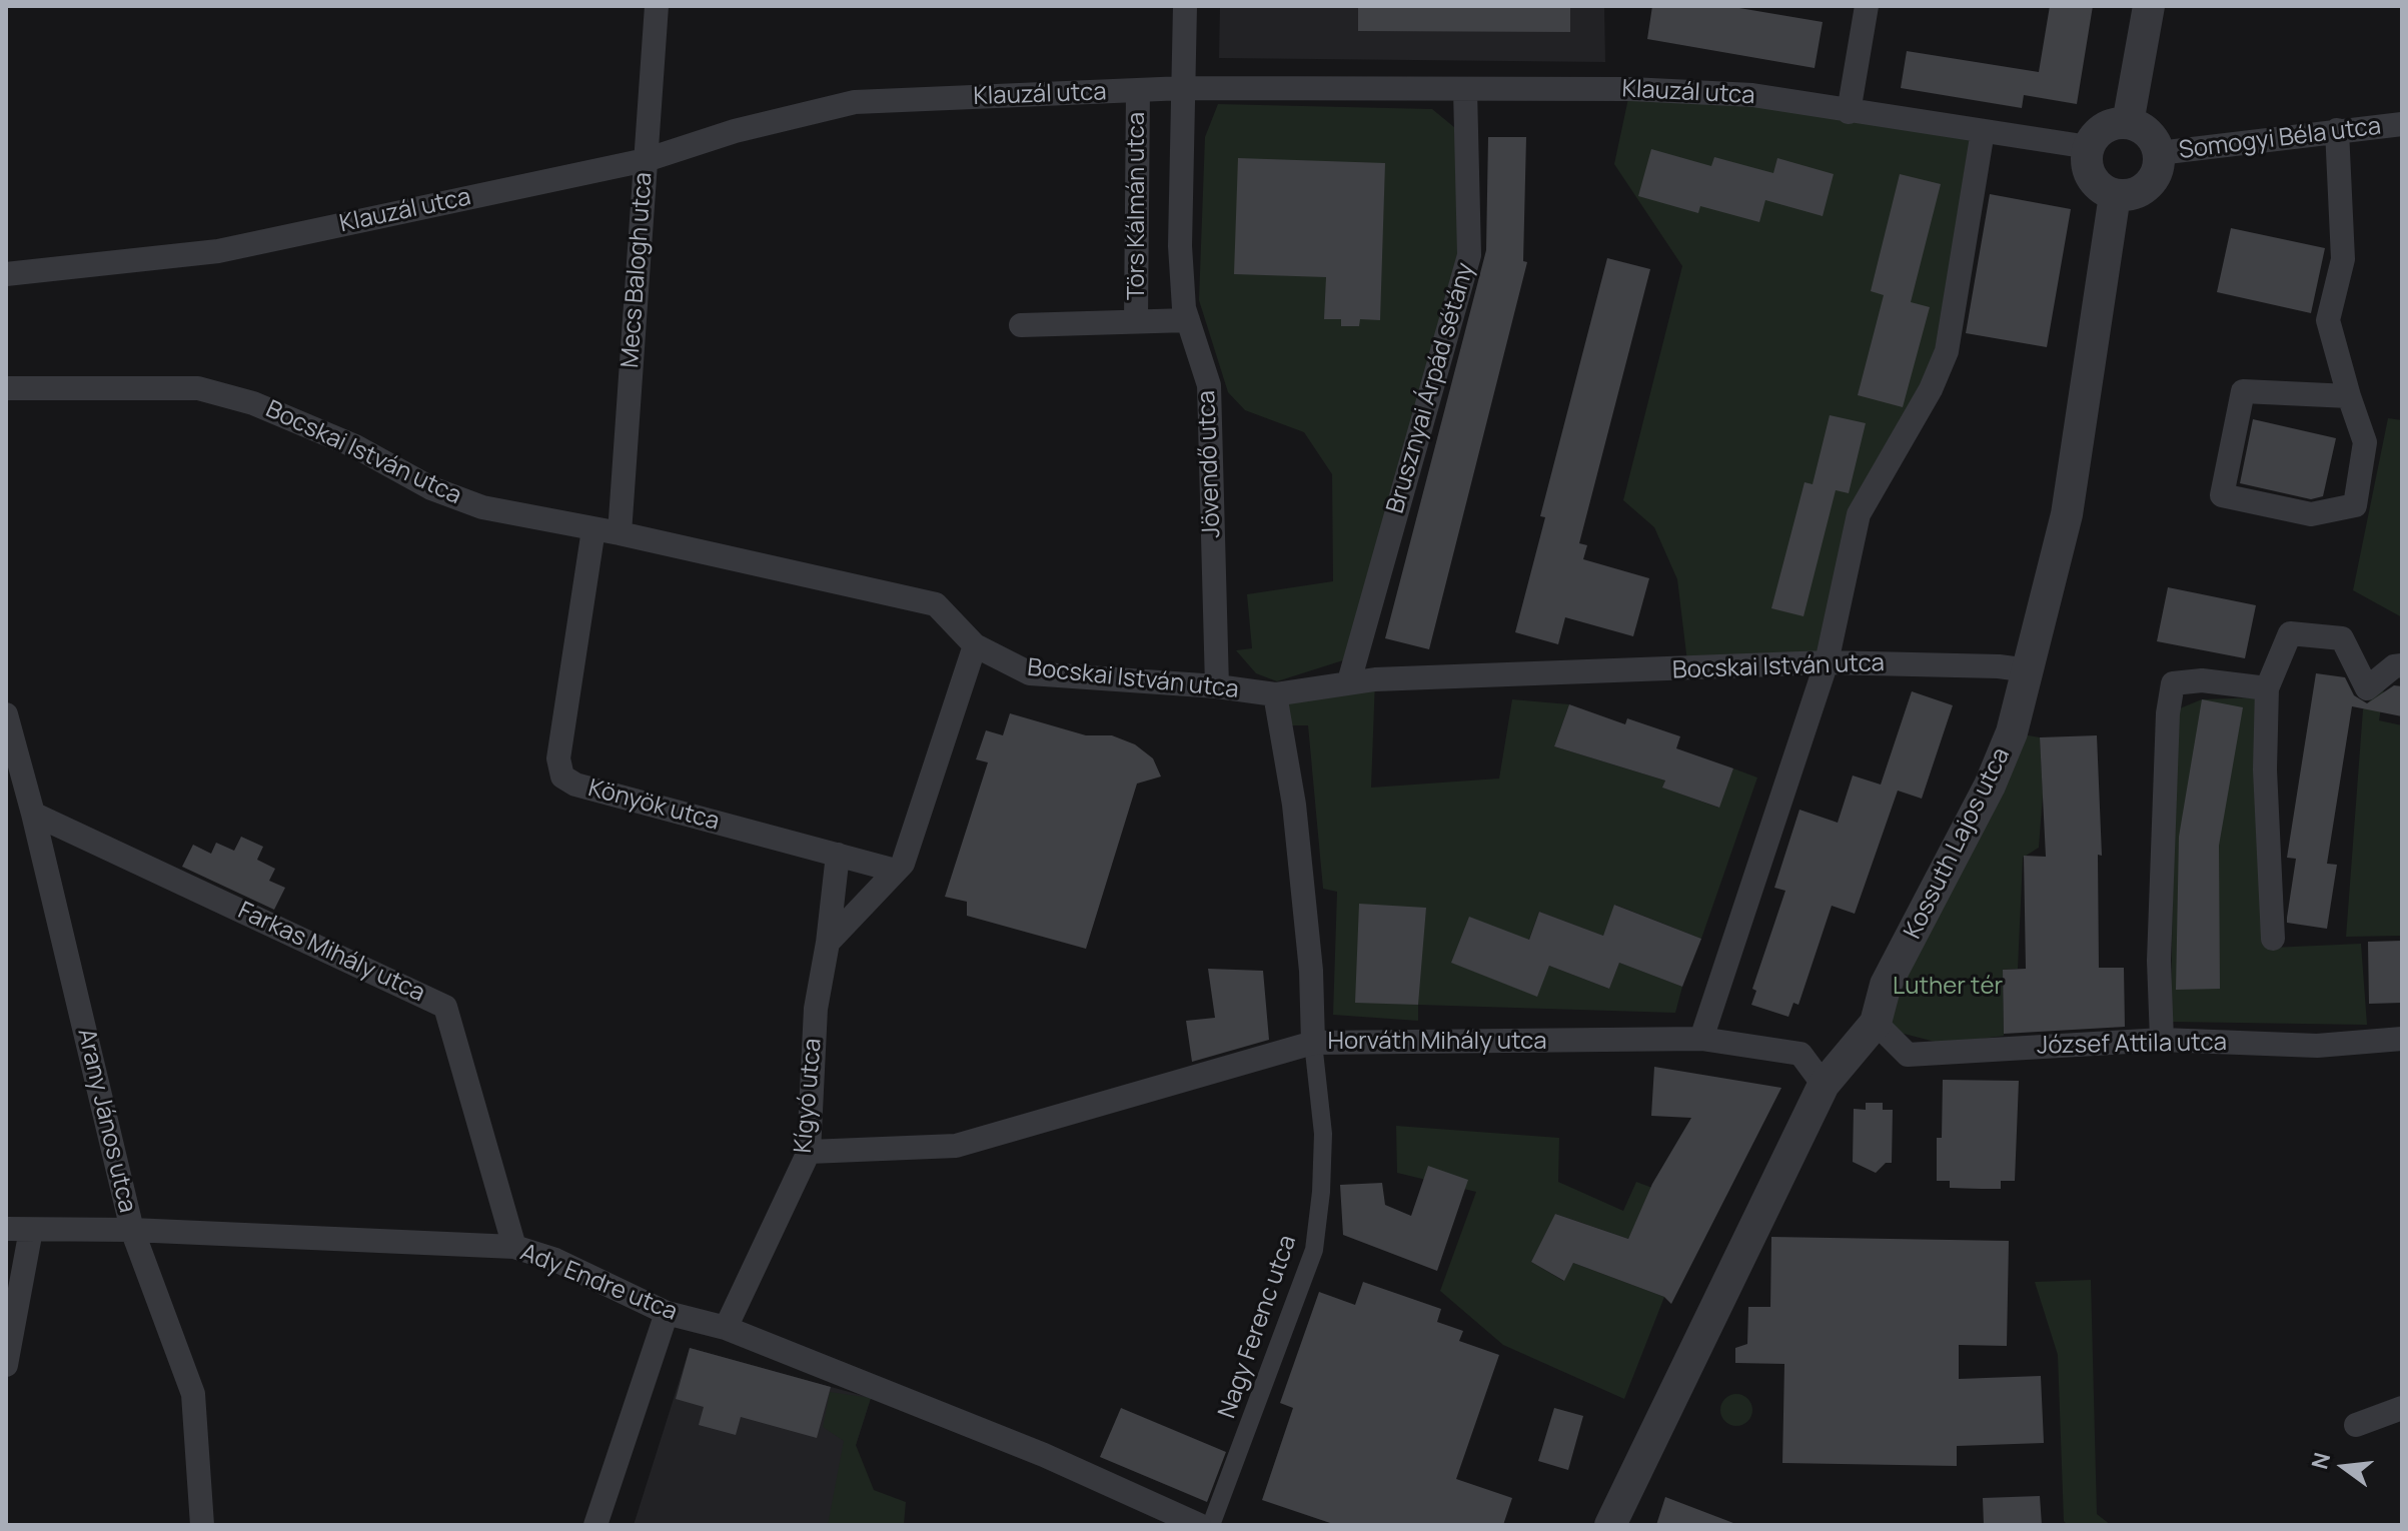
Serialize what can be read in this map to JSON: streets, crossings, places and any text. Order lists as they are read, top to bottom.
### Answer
{
  "streets": {
    "street": [
      "Klauzál utca",
      "Somogyi Béla utca",
      "Törs Kálmán utca",
      "Mecs Balogh utca",
      "Brusznyai Árpád sétány",
      "Bocskai István utca",
      "Jövendő utca",
      "Könyök utca",
      "Kossuth Lajos utca",
      "Farkas Mihály utca",
      "Horváth Mihály utca",
      "József Attila utca",
      "Kígyó utca",
      "Arany János utca",
      "Ady Endre utca",
      "Nagy Ferenc utca"
    ]
  },
  "crossings": [
    ["Klauzál utca", "Somogyi Béla utca"],
    ["Klauzál utca", "Törs Kálmán utca"],
    ["Klauzál utca", "Mecs Balogh utca"],
    ["Klauzál utca", "Brusznyai Árpád sétány"],
    ["Klauzál utca", "Jövendő utca"],
    ["Klauzál utca", "Kossuth Lajos utca"],
    ["Somogyi Béla utca", "Kossuth Lajos utca"],
    ["Törs Kálmán utca", "Jövendő utca"],
    ["Mecs Balogh utca", "Bocskai István utca"],
    ["Brusznyai Árpád sétány", "Bocskai István utca"],
    ["Bocskai István utca", "Jövendő utca"],
    ["Bocskai István utca", "Könyök utca"],
    ["Bocskai István utca", "Kossuth Lajos utca"],
    ["Könyök utca", "Kígyó utca"],
    ["Kossuth Lajos utca", "Horváth Mihály utca"],
    ["Kossuth Lajos utca", "József Attila utca"],
    ["Farkas Mihály utca", "Arany János utca"],
    ["Farkas Mihály utca", "Ady Endre utca"],
    ["Horváth Mihály utca", "Kígyó utca"],
    ["Horváth Mihály utca", "Nagy Ferenc utca"],
    ["Kígyó utca", "Ady Endre utca"],
    ["Arany János utca", "Ady Endre utca"]
  ],
  "parks": ["Luther tér"],
  "north": "left"
}
